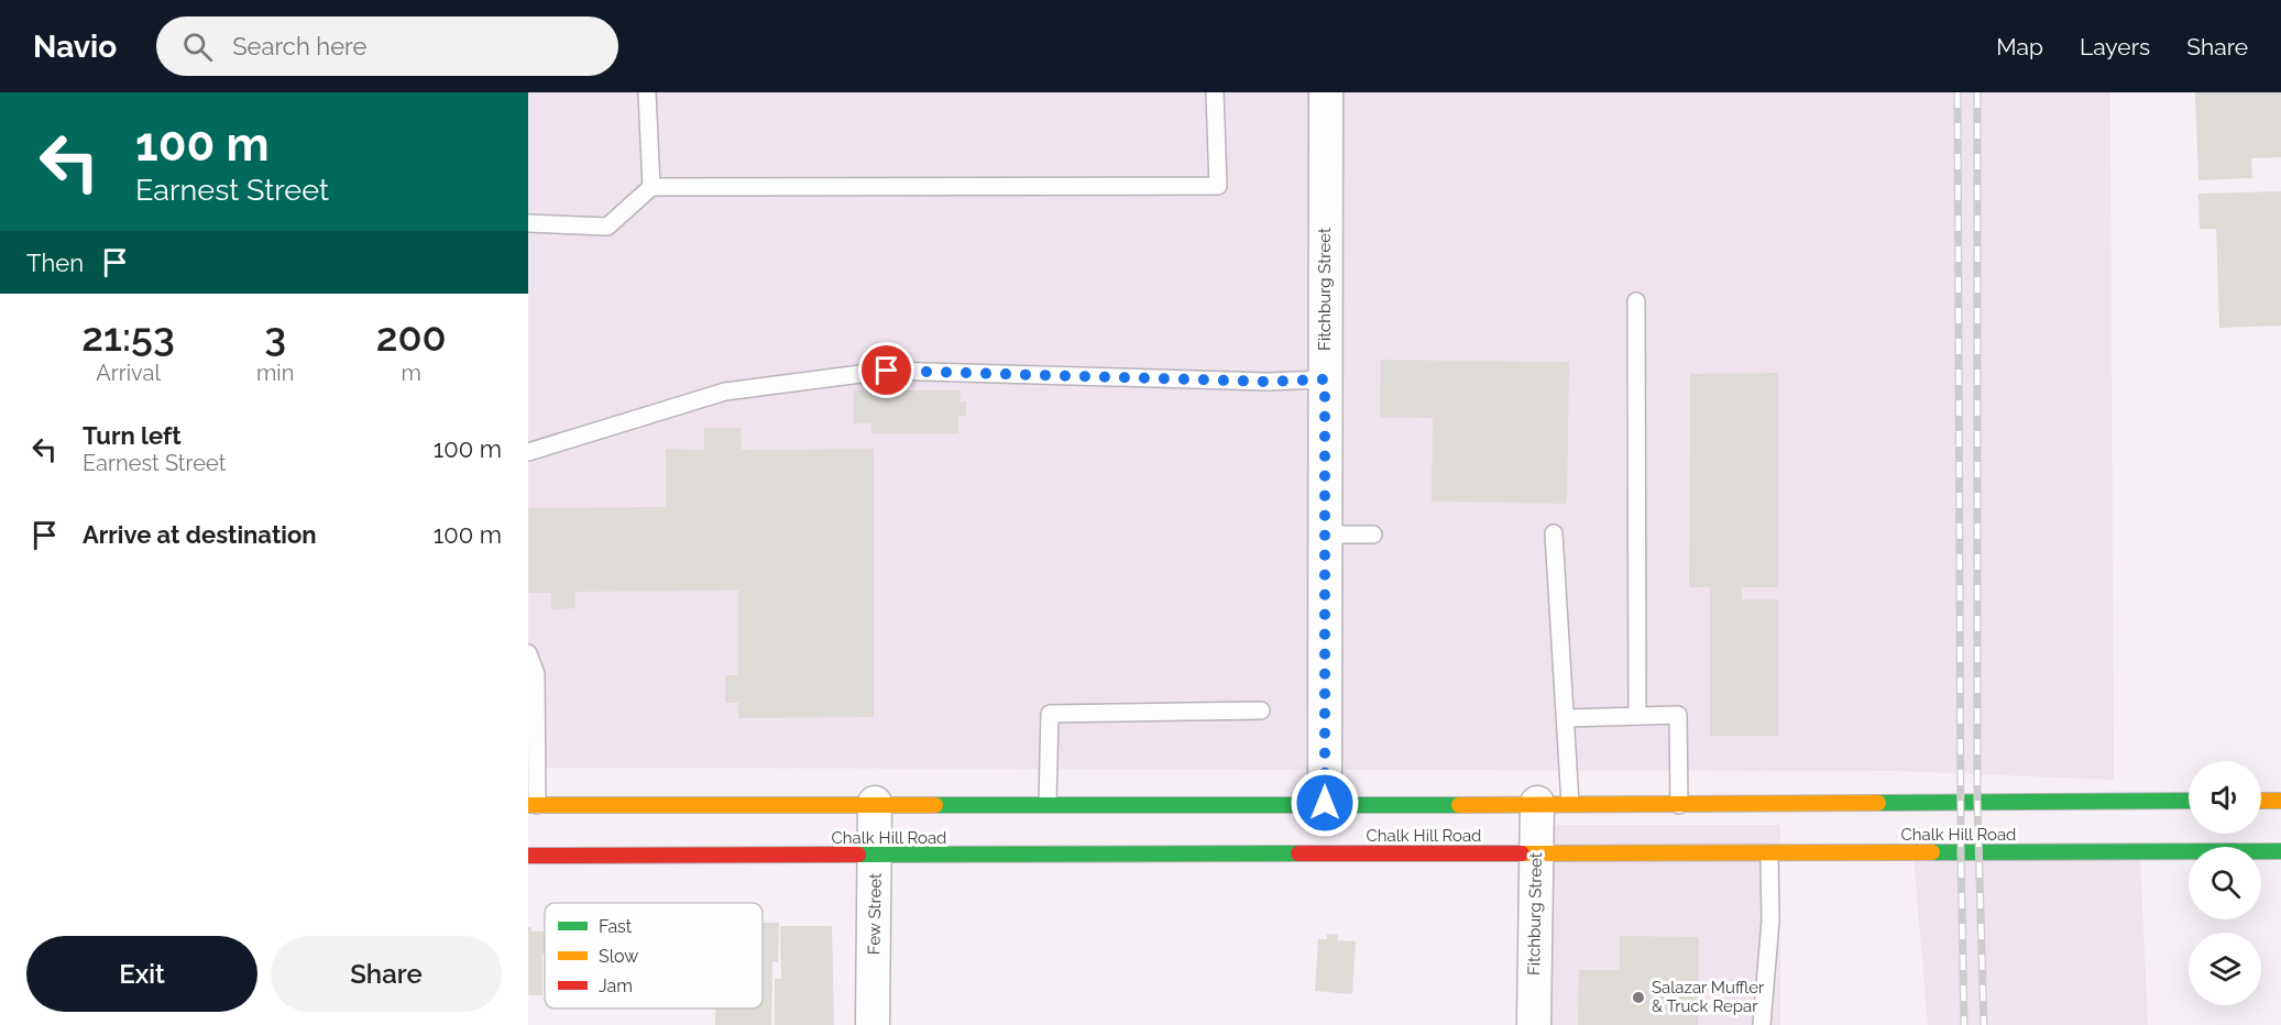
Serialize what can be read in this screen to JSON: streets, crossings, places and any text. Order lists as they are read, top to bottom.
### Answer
{
  "streets": {
    "street": ["Fitchburg Street", "Chalk Hill Road", "Few Street"]
  },
  "crossings": [
    ["Fitchburg Street", "Chalk Hill Road"],
    ["Chalk Hill Road", "Few Street"]
  ],
  "places": ["Salazar Muffler & Truck Repar"],
  "legend": ["Fast", "Slow", "Jam"],
  "page": {
    "header": "Navio",
    "search": "Search here",
    "nav": ["Map", "Layers", "Share"],
    "turn": ["100 m", "Earnest Street"],
    "then": "Then",
    "eta": [
      "21:53",
      "Arrival",
      "3",
      "min",
      "200",
      "m"
    ],
    "list": [
      {
        "name": "Turn left",
        "note": "Earnest Street",
        "value": "100 m"
      },
      {
        "name": "Arrive at destination",
        "value": "100 m"
      }
    ],
    "buttons": ["Exit", "Share"]
  }
}
